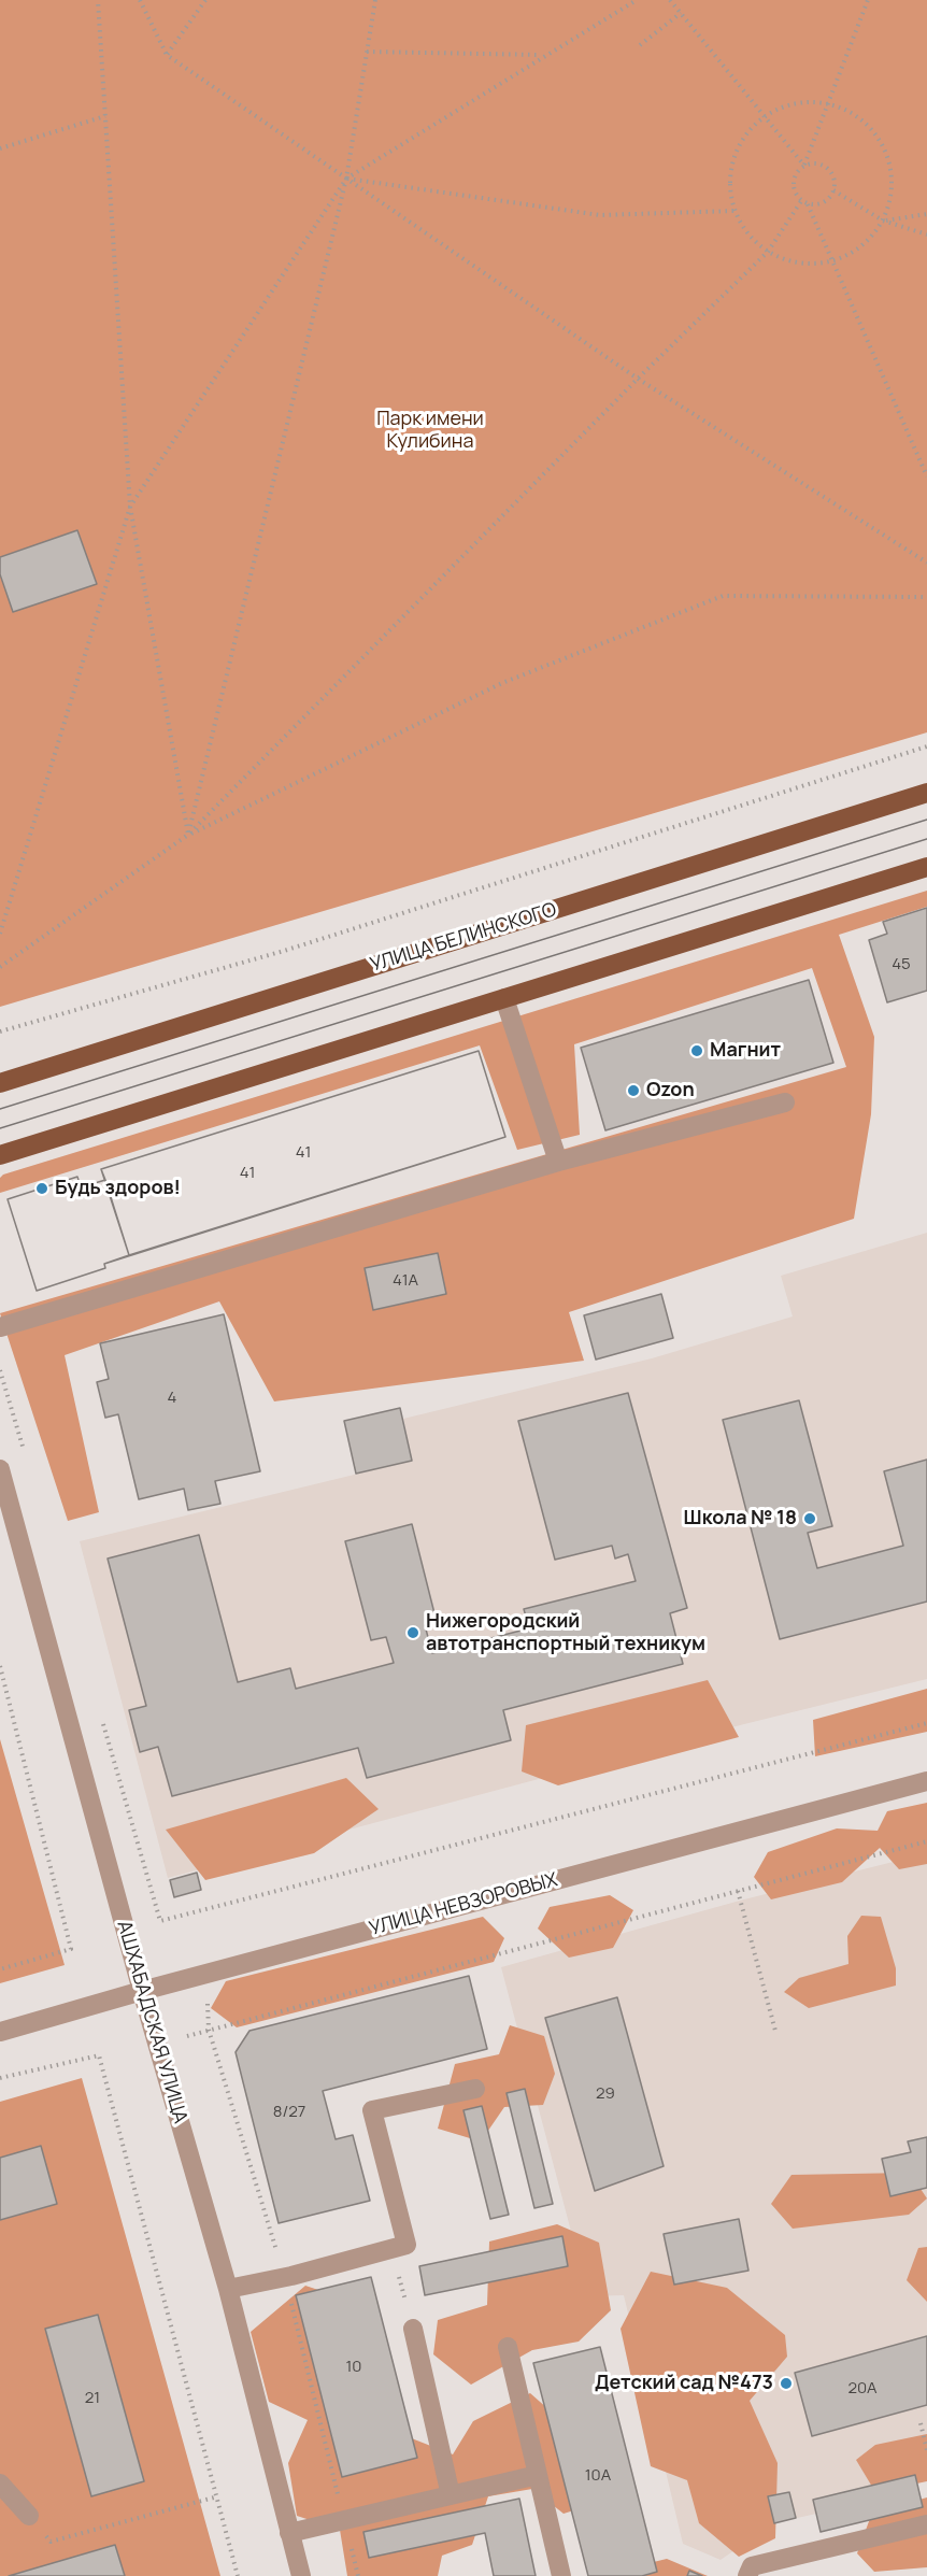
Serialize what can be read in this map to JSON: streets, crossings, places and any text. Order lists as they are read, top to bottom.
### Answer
{
  "streets": {
    "main road": ["УЛИЦА БЕЛИНСКОГО"],
    "street": ["УЛИЦА НЕВЗОРОВЫХ", "АШХАБАДСКАЯ УЛИЦА"]
  },
  "crossings": [
    ["УЛИЦА НЕВЗОРОВЫХ", "АШХАБАДСКАЯ УЛИЦА"]
  ],
  "parks": ["Парк имени Кулибина"],
  "places": [
    "Магнит",
    "Ozon",
    "Будь здоров!",
    "Школа № 18",
    "Нижегородский автотранспортный техникум",
    "Детский сад №473"
  ],
  "house_numbers": [
    "45",
    "41",
    "41",
    "41А",
    "4",
    "29",
    "8/27",
    "10",
    "20А",
    "21",
    "10А"
  ]
}
